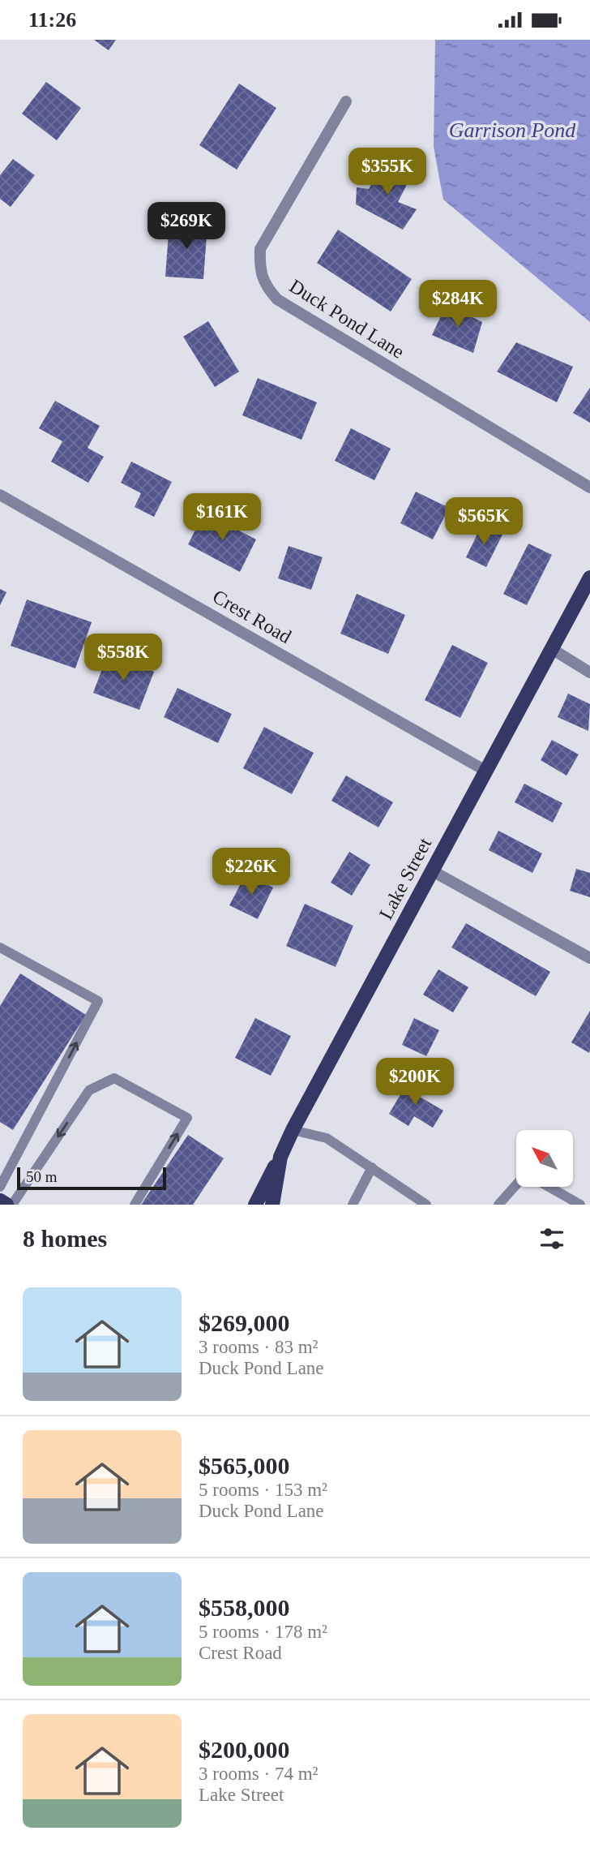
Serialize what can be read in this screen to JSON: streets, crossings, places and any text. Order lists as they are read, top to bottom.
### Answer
{
  "streets": {
    "main road": ["Lake Street"],
    "street": ["Duck Pond Lane", "Crest Road"]
  },
  "crossings": [
    ["Crest Road", "Lake Street"]
  ],
  "water": ["Garrison Pond"],
  "scale_bar": "50 m",
  "north": "top left",
  "page": {
    "status": "11:26",
    "price": [
      "$355K",
      "$269K",
      "$284K",
      "$161K",
      "$565K",
      "$558K",
      "$226K",
      "$200K"
    ],
    "scale": "50 m",
    "heading": "8 homes",
    "list": [
      {
        "name": "$269,000",
        "note": "3 rooms · 83 m² · Duck Pond Lane"
      },
      {
        "name": "$565,000",
        "note": "5 rooms · 153 m² · Duck Pond Lane"
      },
      {
        "name": "$558,000",
        "note": "5 rooms · 178 m² · Crest Road"
      },
      {
        "name": "$200,000",
        "note": "3 rooms · 74 m² · Lake Street"
      }
    ]
  }
}
